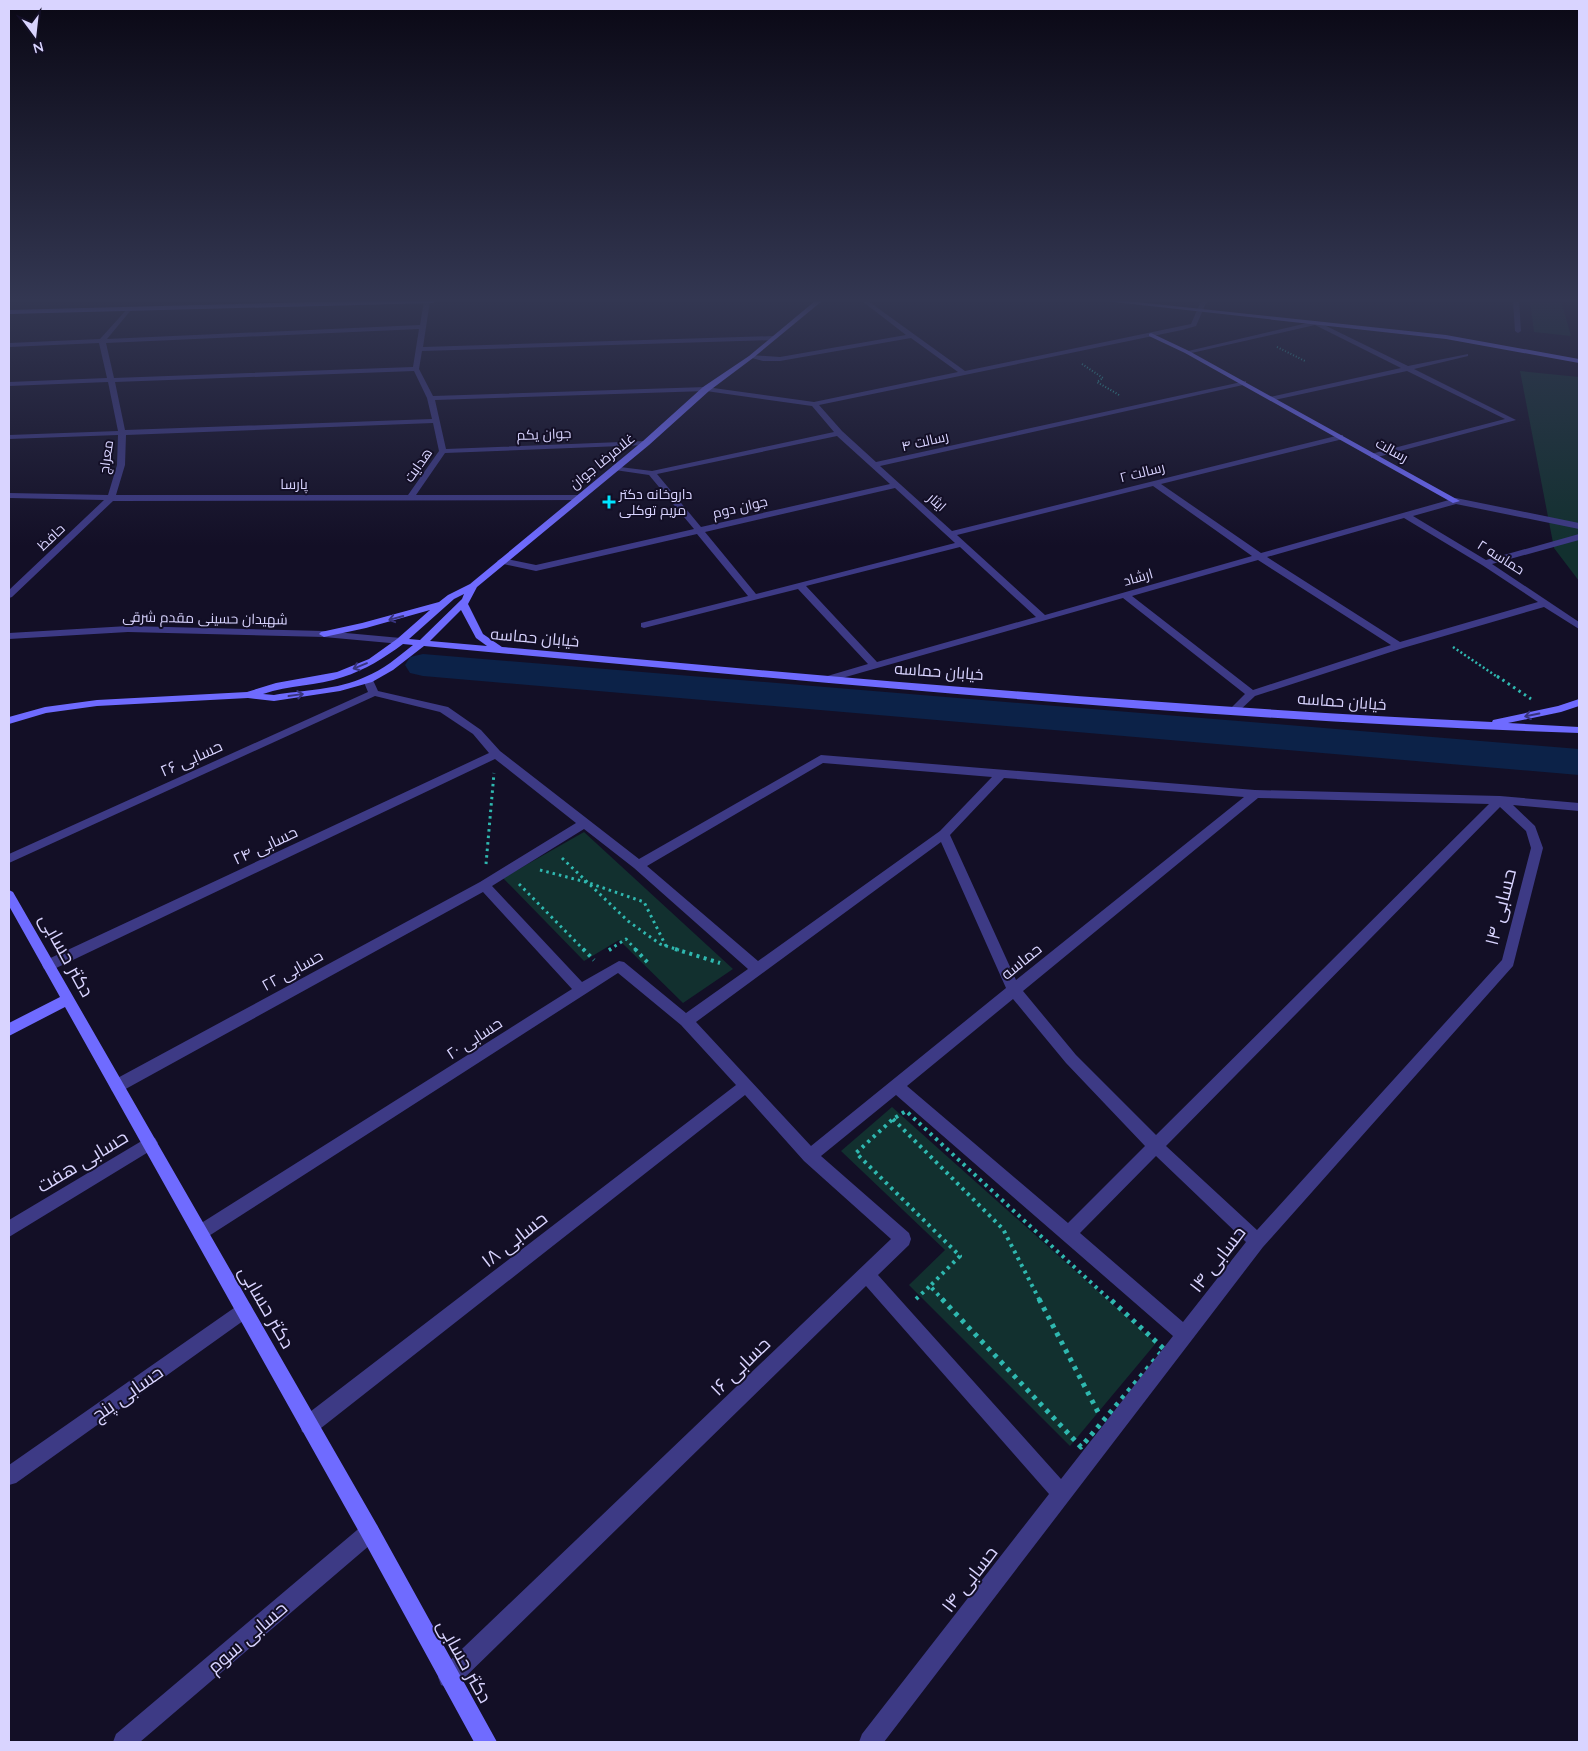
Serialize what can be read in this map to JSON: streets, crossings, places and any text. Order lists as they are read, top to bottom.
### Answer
{
  "streets": {
    "main road": [
      "رسالت",
      "غلامرضا جوان",
      "خیابان حماسه",
      "دکتر حسابی"
    ],
    "street": [
      "جوان یکم",
      "رسالت ۴",
      "معراج",
      "هدایت",
      "رسالت ۲",
      "پارسا",
      "ایثار",
      "جوان دوم",
      "حافظ",
      "حماسه ۲",
      "ارشاد",
      "شهیدان حسینی مقدم شرقی",
      "حسابی ۲۶",
      "حسابی ۲۴",
      "حسابی ۱۴",
      "حماسه",
      "حسابی ۲۲",
      "حسابی ۲۰",
      "حسابی هفت",
      "حسابی ۱۸",
      "حسابی ۱۶",
      "حسابی پنج",
      "حسابی سوم"
    ]
  },
  "crossings": [
    ["جوان یکم", "غلامرضا جوان"],
    ["جوان یکم", "هدایت"],
    ["رسالت ۴", "رسالت"],
    ["رسالت ۴", "ایثار"],
    ["رسالت", "رسالت ۲"],
    ["رسالت", "ارشاد"],
    ["معراج", "پارسا"],
    ["معراج", "حافظ"],
    ["غلامرضا جوان", "پارسا"],
    ["غلامرضا جوان", "جوان دوم"],
    ["غلامرضا جوان", "شهیدان حسینی مقدم شرقی"],
    ["غلامرضا جوان", "خیابان حماسه"],
    ["هدایت", "پارسا"],
    ["رسالت ۲", "ایثار"],
    ["پارسا", "حافظ"],
    ["ایثار", "جوان دوم"],
    ["ایثار", "ارشاد"],
    ["حماسه ۲", "ارشاد"],
    ["ارشاد", "خیابان حماسه"],
    ["شهیدان حسینی مقدم شرقی", "خیابان حماسه"],
    ["حسابی ۲۴", "دکتر حسابی"],
    ["دکتر حسابی", "حسابی ۲۲"],
    ["دکتر حسابی", "حسابی ۲۰"],
    ["دکتر حسابی", "حسابی هفت"],
    ["دکتر حسابی", "حسابی ۱۸"],
    ["دکتر حسابی", "حسابی ۱۶"],
    ["دکتر حسابی", "حسابی پنج"],
    ["دکتر حسابی", "حسابی سوم"],
    ["حماسه", "حسابی ۱۶"],
    ["حسابی ۲۰", "حسابی ۱۸"],
    ["حسابی ۲۰", "حسابی ۱۶"],
    ["حسابی ۱۸", "حسابی ۱۶"]
  ],
  "places": {
    "health": ["داروخانه دکتر مریم توکلی"]
  },
  "north": "bottom"
}
